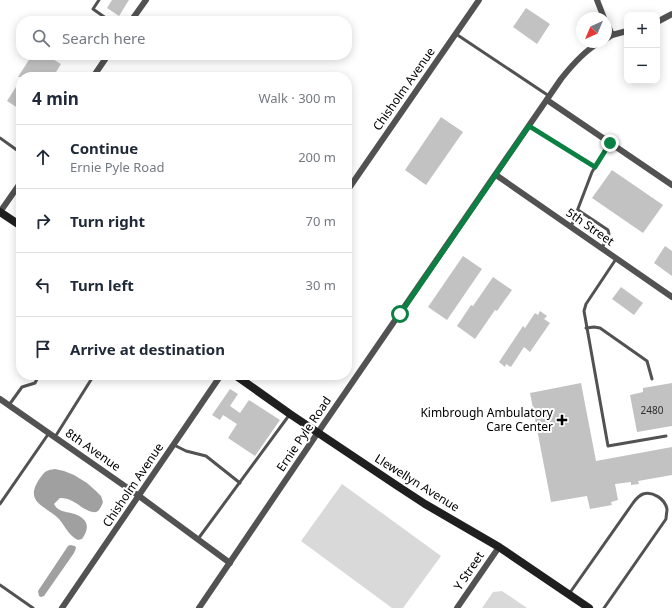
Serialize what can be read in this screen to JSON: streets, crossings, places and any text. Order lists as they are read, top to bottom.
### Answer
{
  "streets": {
    "street": [
      "Chisholm Avenue",
      "5th Street",
      "Ernie Pyle Road",
      "8th Avenue",
      "Llewellyn Avenue",
      "Y Street"
    ]
  },
  "crossings": [
    ["Chisholm Avenue", "8th Avenue"],
    ["5th Street", "Ernie Pyle Road"],
    ["Ernie Pyle Road", "8th Avenue"],
    ["Ernie Pyle Road", "Llewellyn Avenue"],
    ["Llewellyn Avenue", "Y Street"]
  ],
  "places": {
    "health": ["Kimbrough Ambulatory Care Center"]
  },
  "house_numbers": ["2480"],
  "north": "bottom left",
  "page": {
    "map_buttons": ["+", "−"],
    "search": "Search here",
    "heading": ["4 min", "Walk · 300 m"],
    "list": [
      ["Continue", "Ernie Pyle Road", "200 m"],
      ["Turn right", "70 m"],
      ["Turn left", "30 m"],
      "Arrive at destination"
    ]
  }
}
